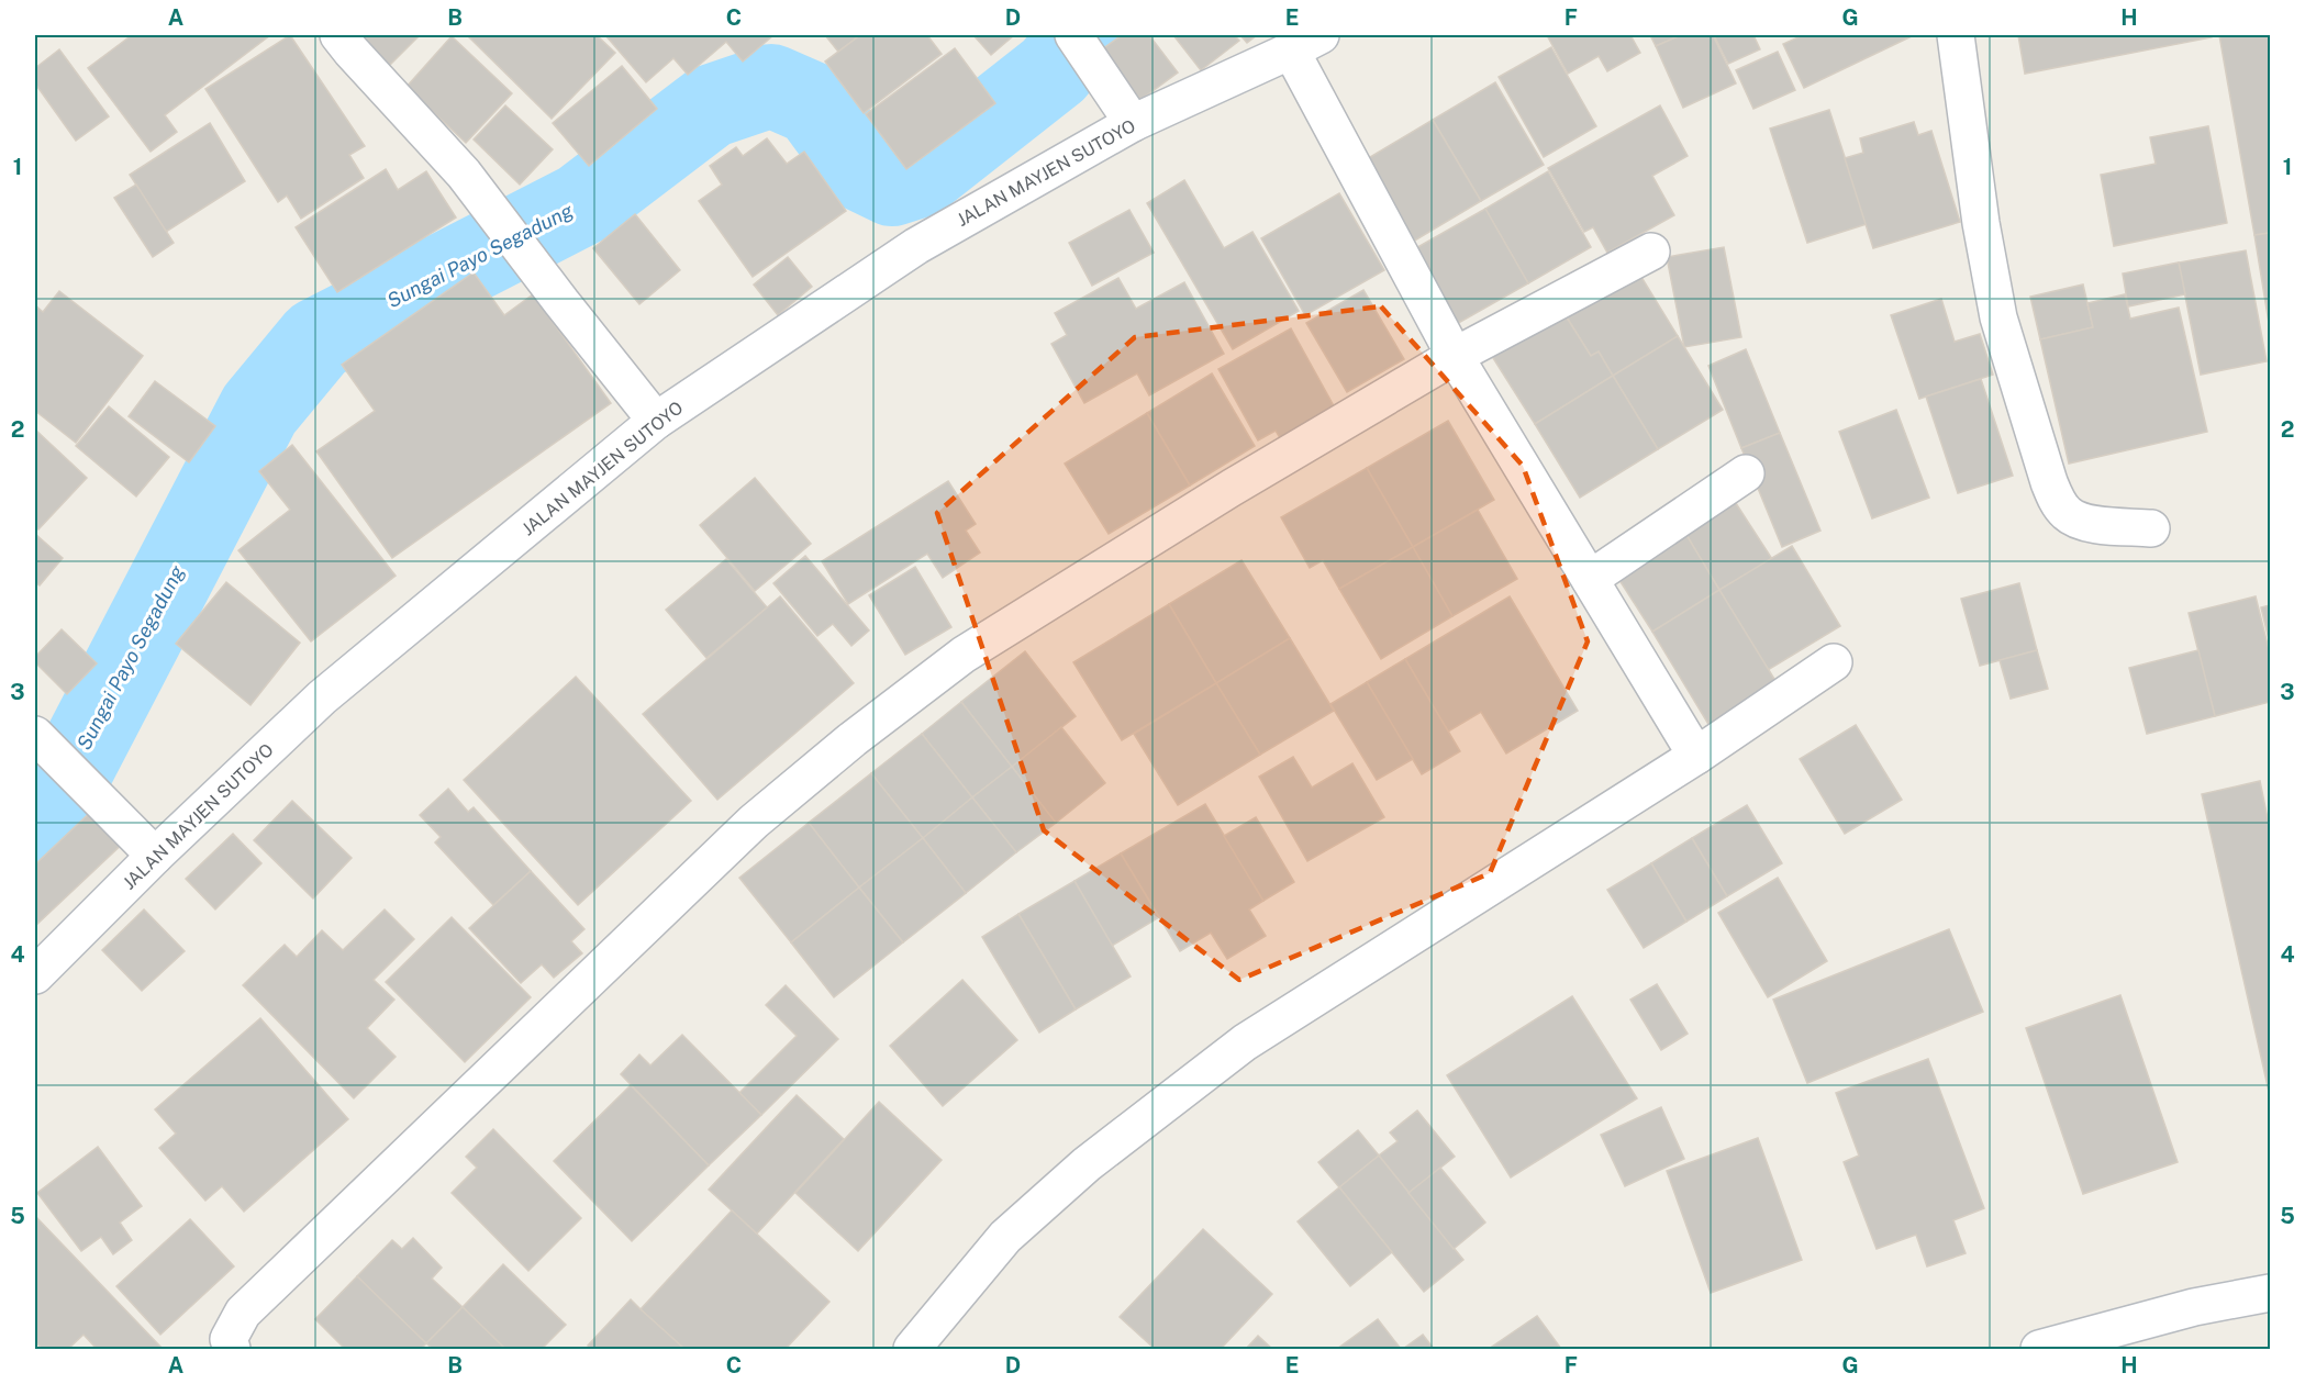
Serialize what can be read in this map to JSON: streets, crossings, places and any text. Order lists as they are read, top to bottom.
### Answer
{
  "streets": {
    "street": ["JALAN MAYJEN SUTOYO"]
  },
  "water": ["Sungai Payo Segadung"],
  "grid": {
    "columns": [
      "A",
      "B",
      "C",
      "D",
      "E",
      "F",
      "G",
      "H"
    ],
    "rows": [
      "1",
      "2",
      "3",
      "4",
      "5"
    ]
  }
}
